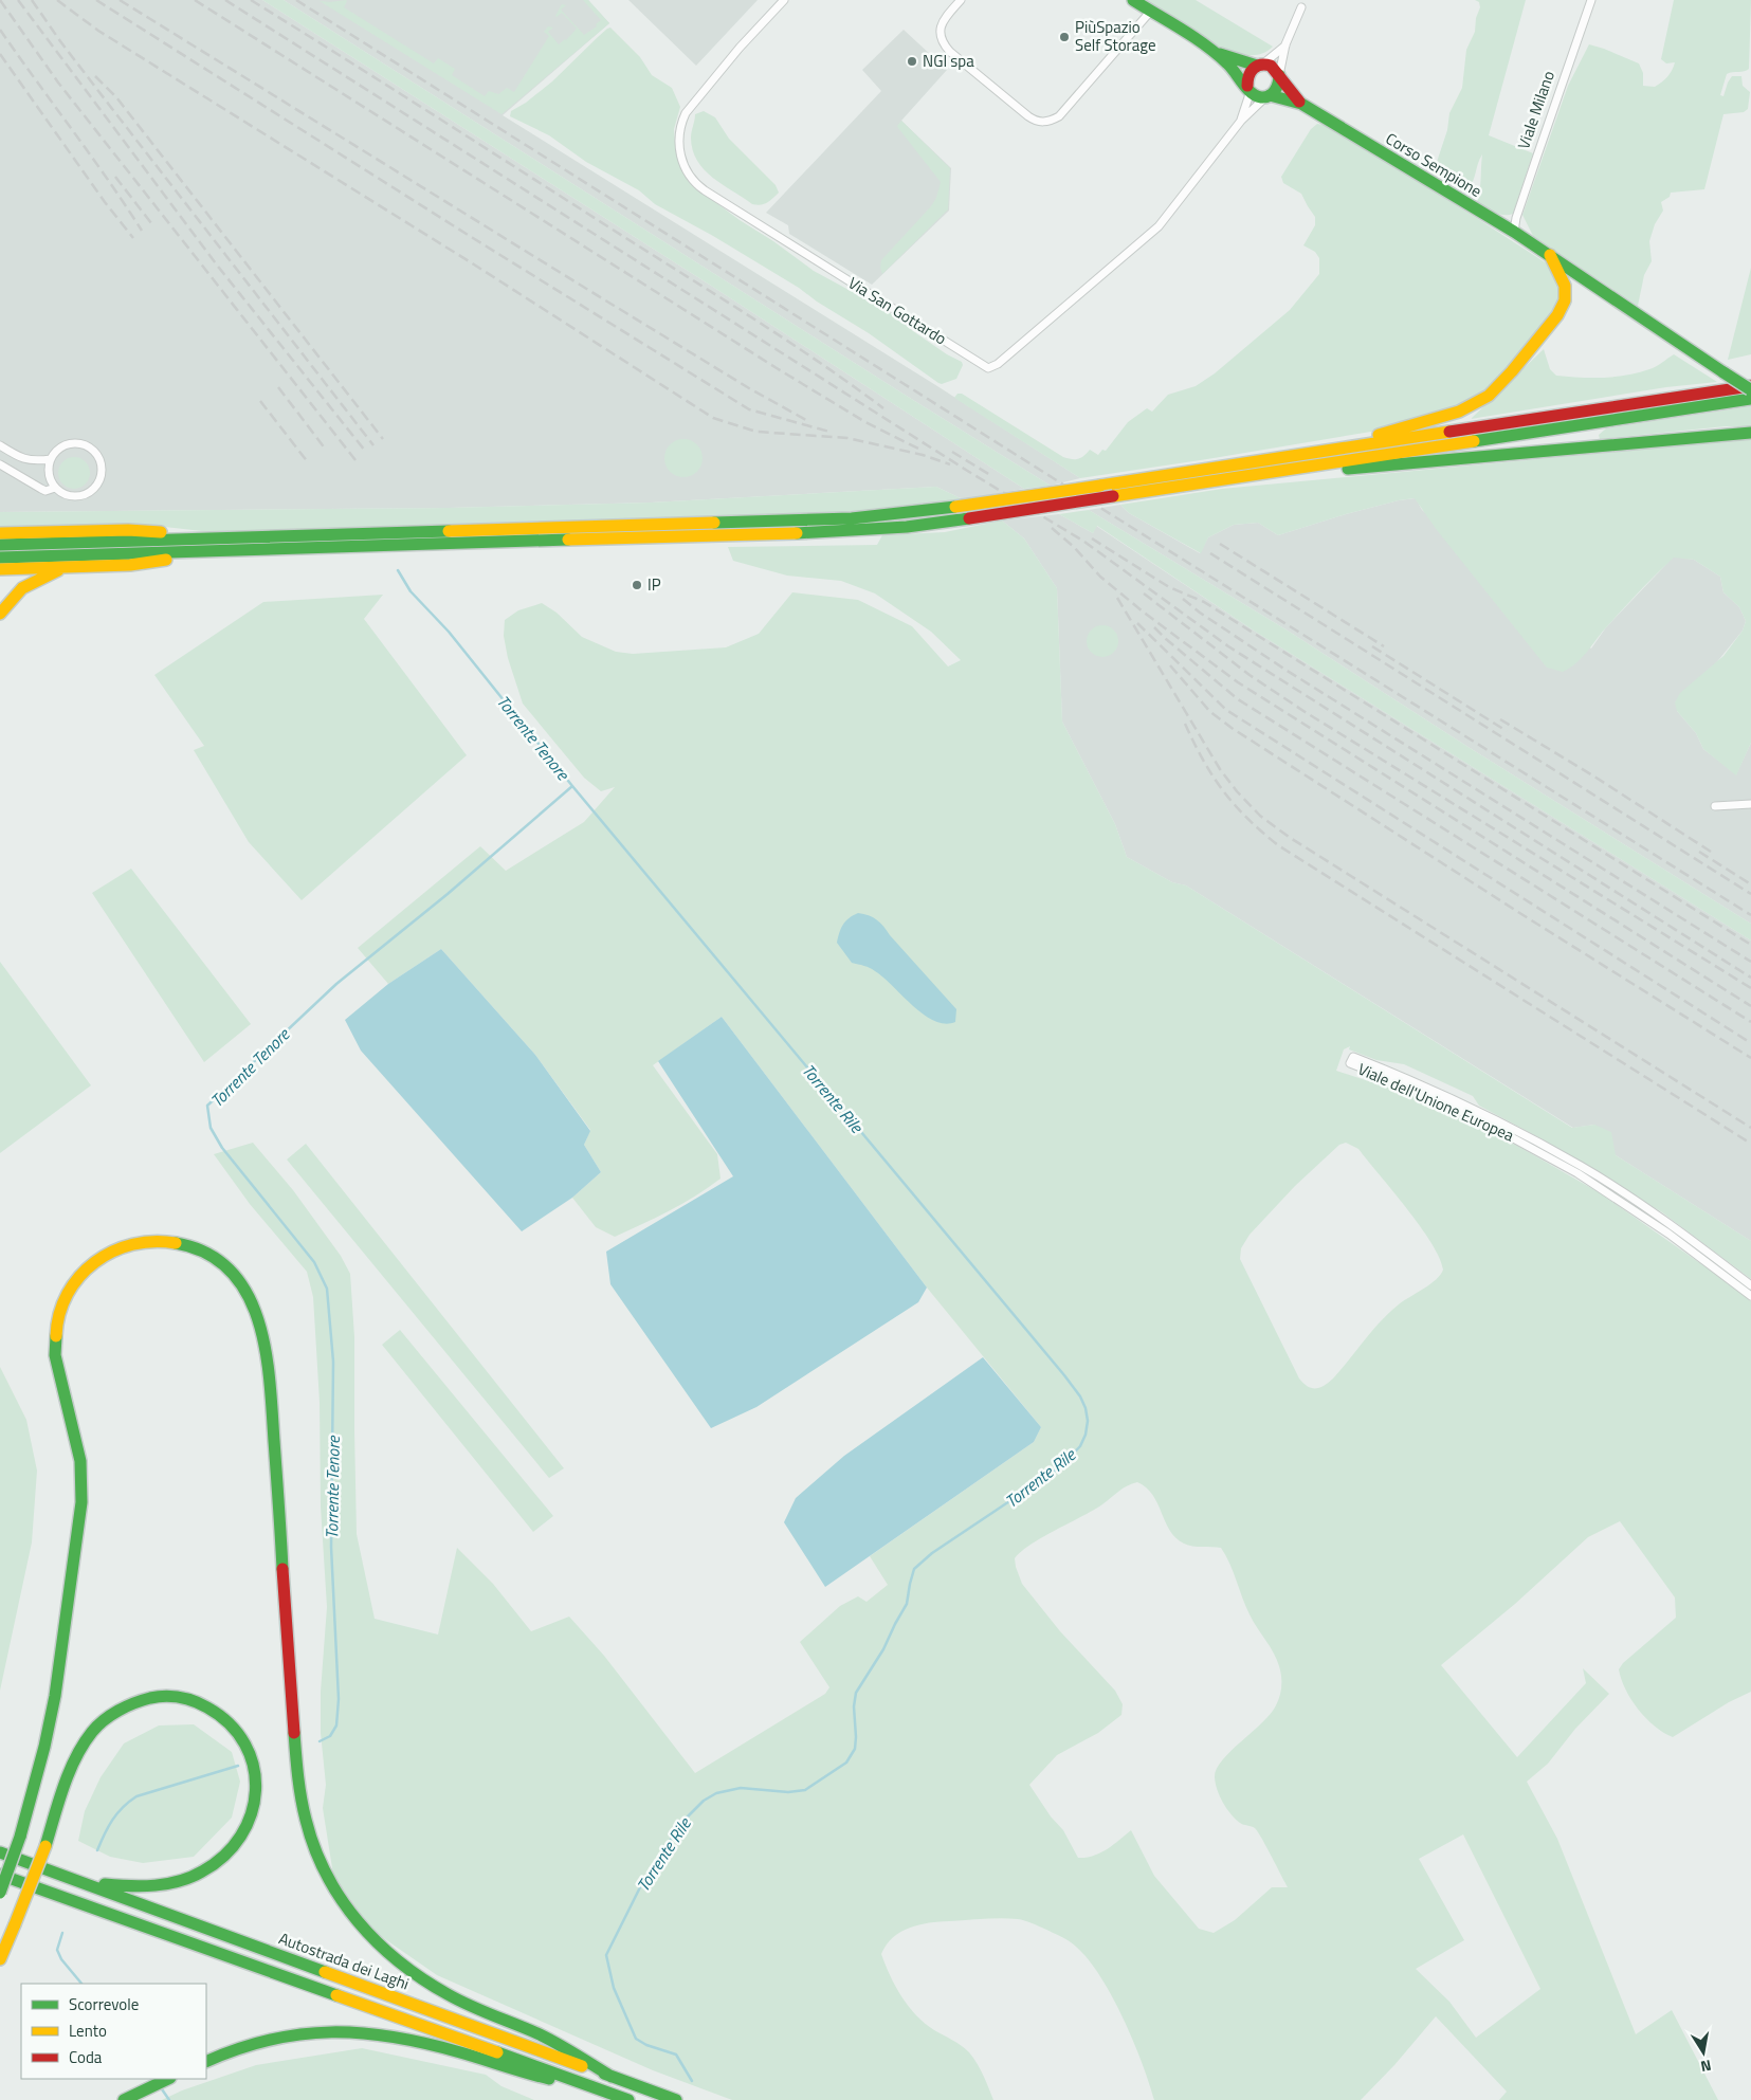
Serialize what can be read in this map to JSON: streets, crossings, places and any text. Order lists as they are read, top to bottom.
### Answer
{
  "streets": {
    "main road": ["Corso Sempione", "Autostrada dei Laghi"],
    "street": ["Viale Milano", "Via San Gottardo", "Viale dell'Unione Europea"]
  },
  "crossings": [
    ["Viale Milano", "Corso Sempione"],
    ["Corso Sempione", "Via San Gottardo"]
  ],
  "water": ["Torrente Tenore", "Torrente Rile"],
  "places": ["PiùSpazio Self Storage", "NGI spa", "IP"],
  "legend": ["Scorrevole", "Lento", "Coda"],
  "north": "bottom"
}
